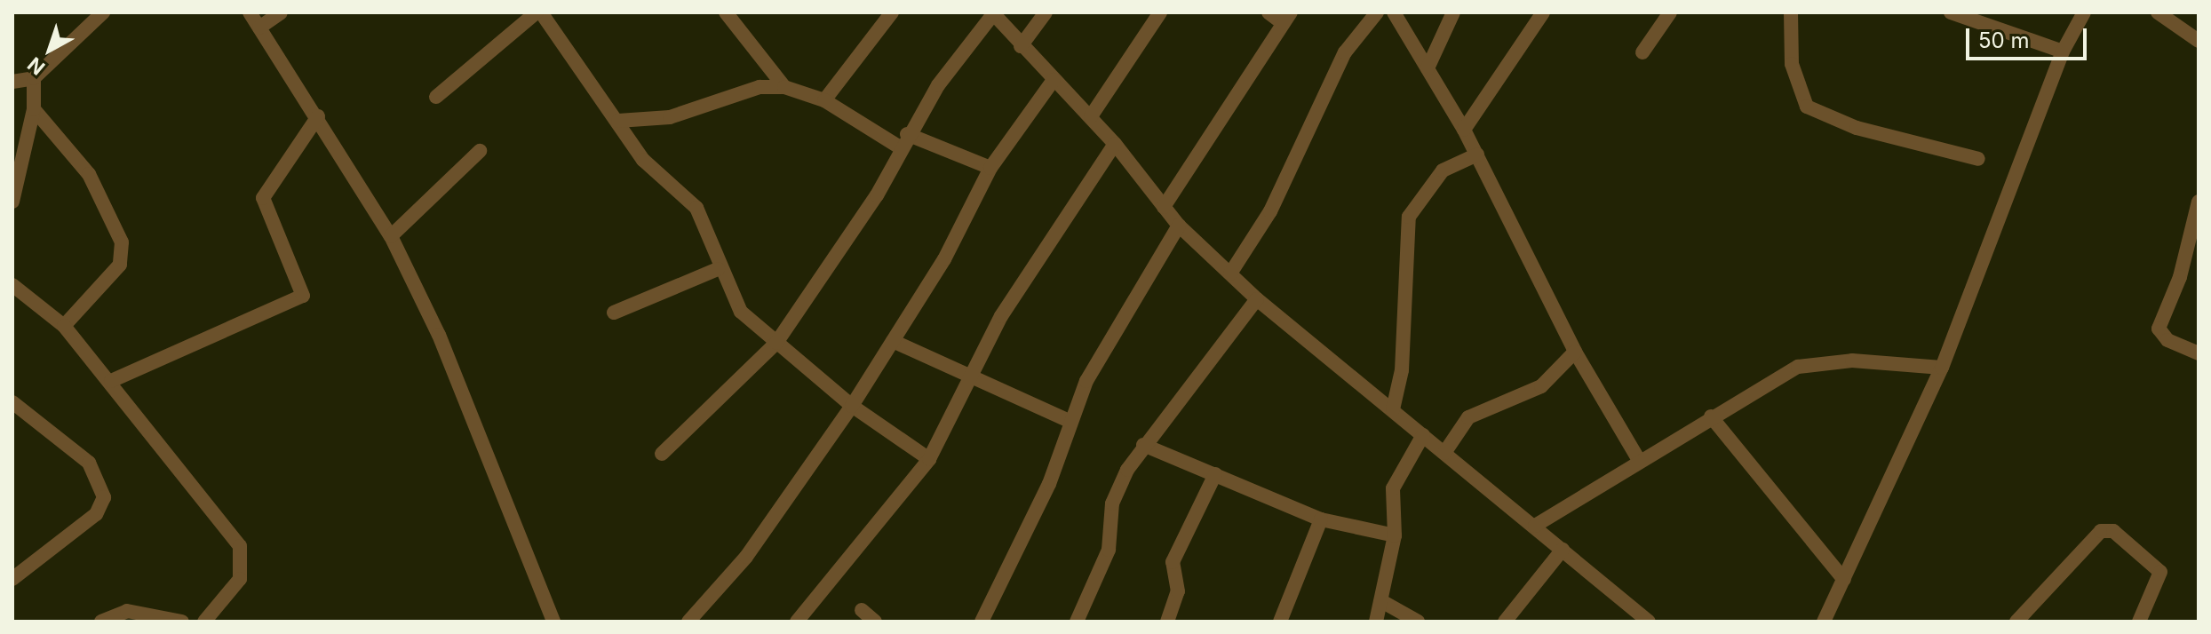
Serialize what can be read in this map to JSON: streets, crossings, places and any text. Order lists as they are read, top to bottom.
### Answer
{
  "scale_bar": "50 m",
  "north": "bottom left"
}
